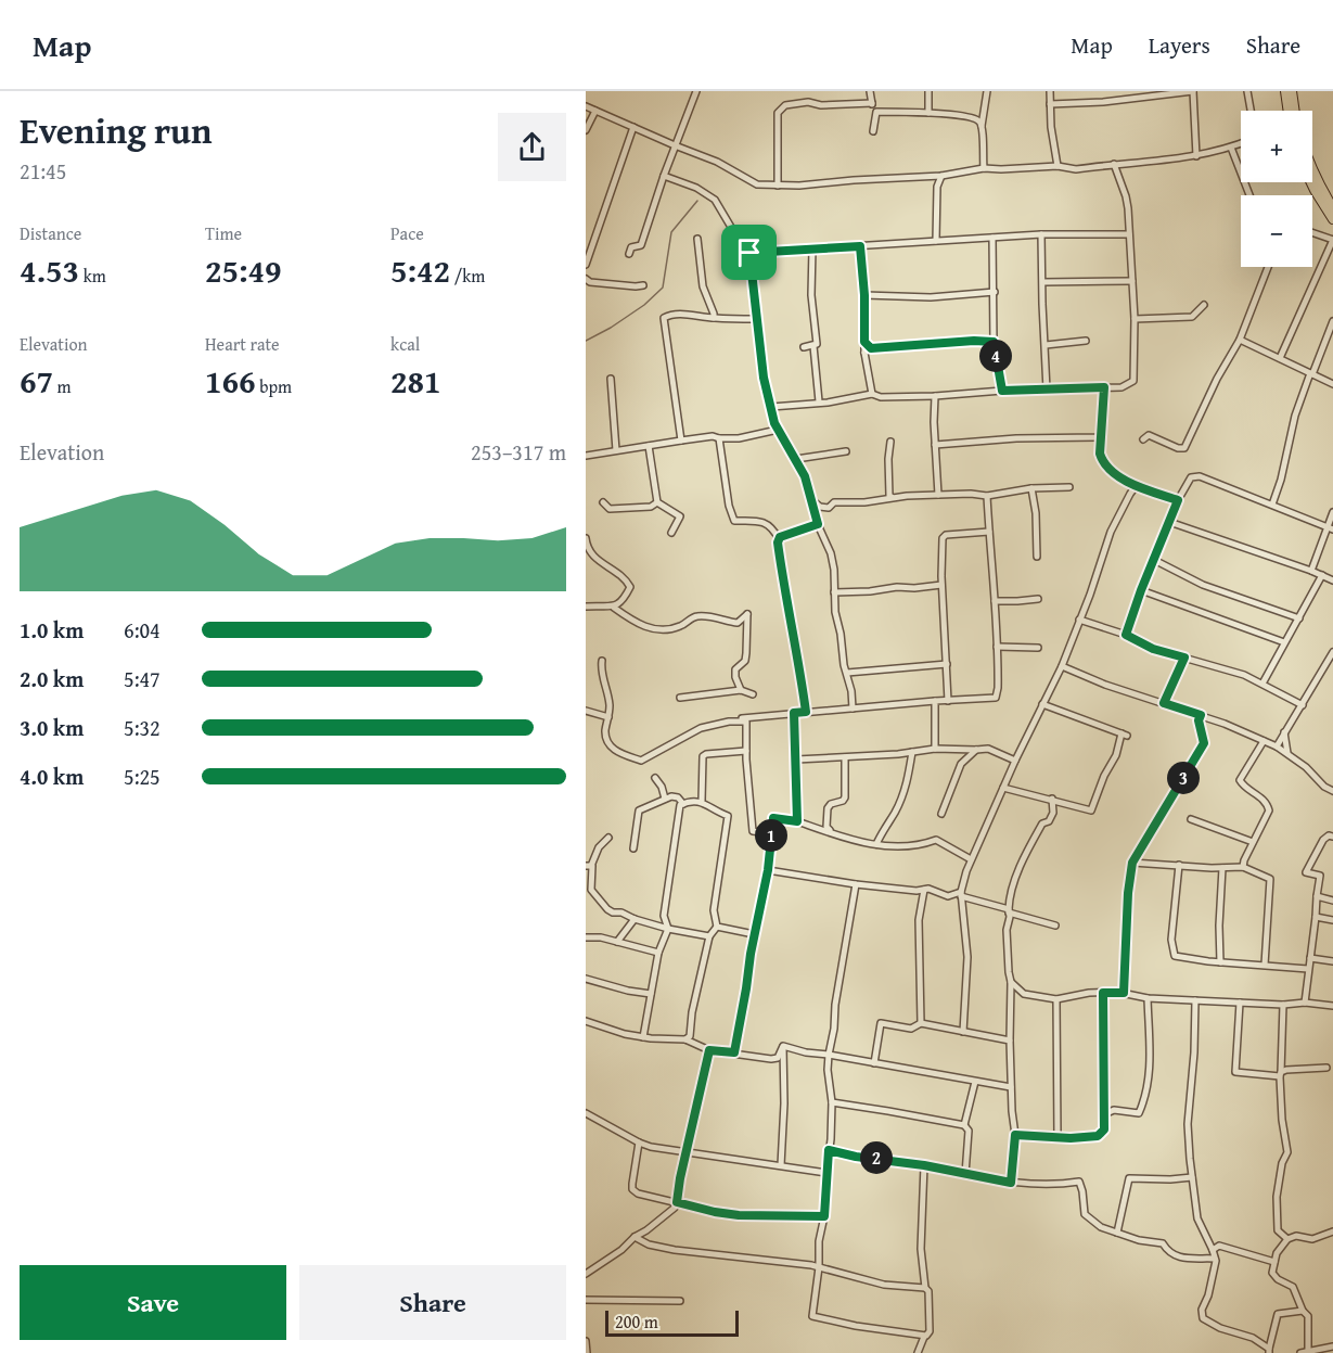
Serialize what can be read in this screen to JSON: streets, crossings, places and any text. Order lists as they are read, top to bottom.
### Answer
{
  "scale_bar": "200 m",
  "page": {
    "header": "Map",
    "nav": ["Map", "Layers", "Share"],
    "heading": ["Evening run", "21:45"],
    "map_buttons": ["+", "−"],
    "stats": [
      ["Distance", "4.53 km"],
      ["Time", "25:49"],
      ["Pace", "5:42 /km"],
      ["Elevation", "67 m"],
      ["Heart rate", "166 bpm"],
      ["kcal", "281"]
    ],
    "pins": [
      "4",
      "3",
      "1",
      "2"
    ],
    "chart": ["Elevation", "253–317 m"],
    "list": [
      {
        "name": "1.0 km",
        "note": "6:04"
      },
      {
        "name": "2.0 km",
        "note": "5:47"
      },
      {
        "name": "3.0 km",
        "note": "5:32"
      },
      {
        "name": "4.0 km",
        "note": "5:25"
      }
    ],
    "buttons": ["Save", "Share"],
    "scale": "200 m"
  }
}
